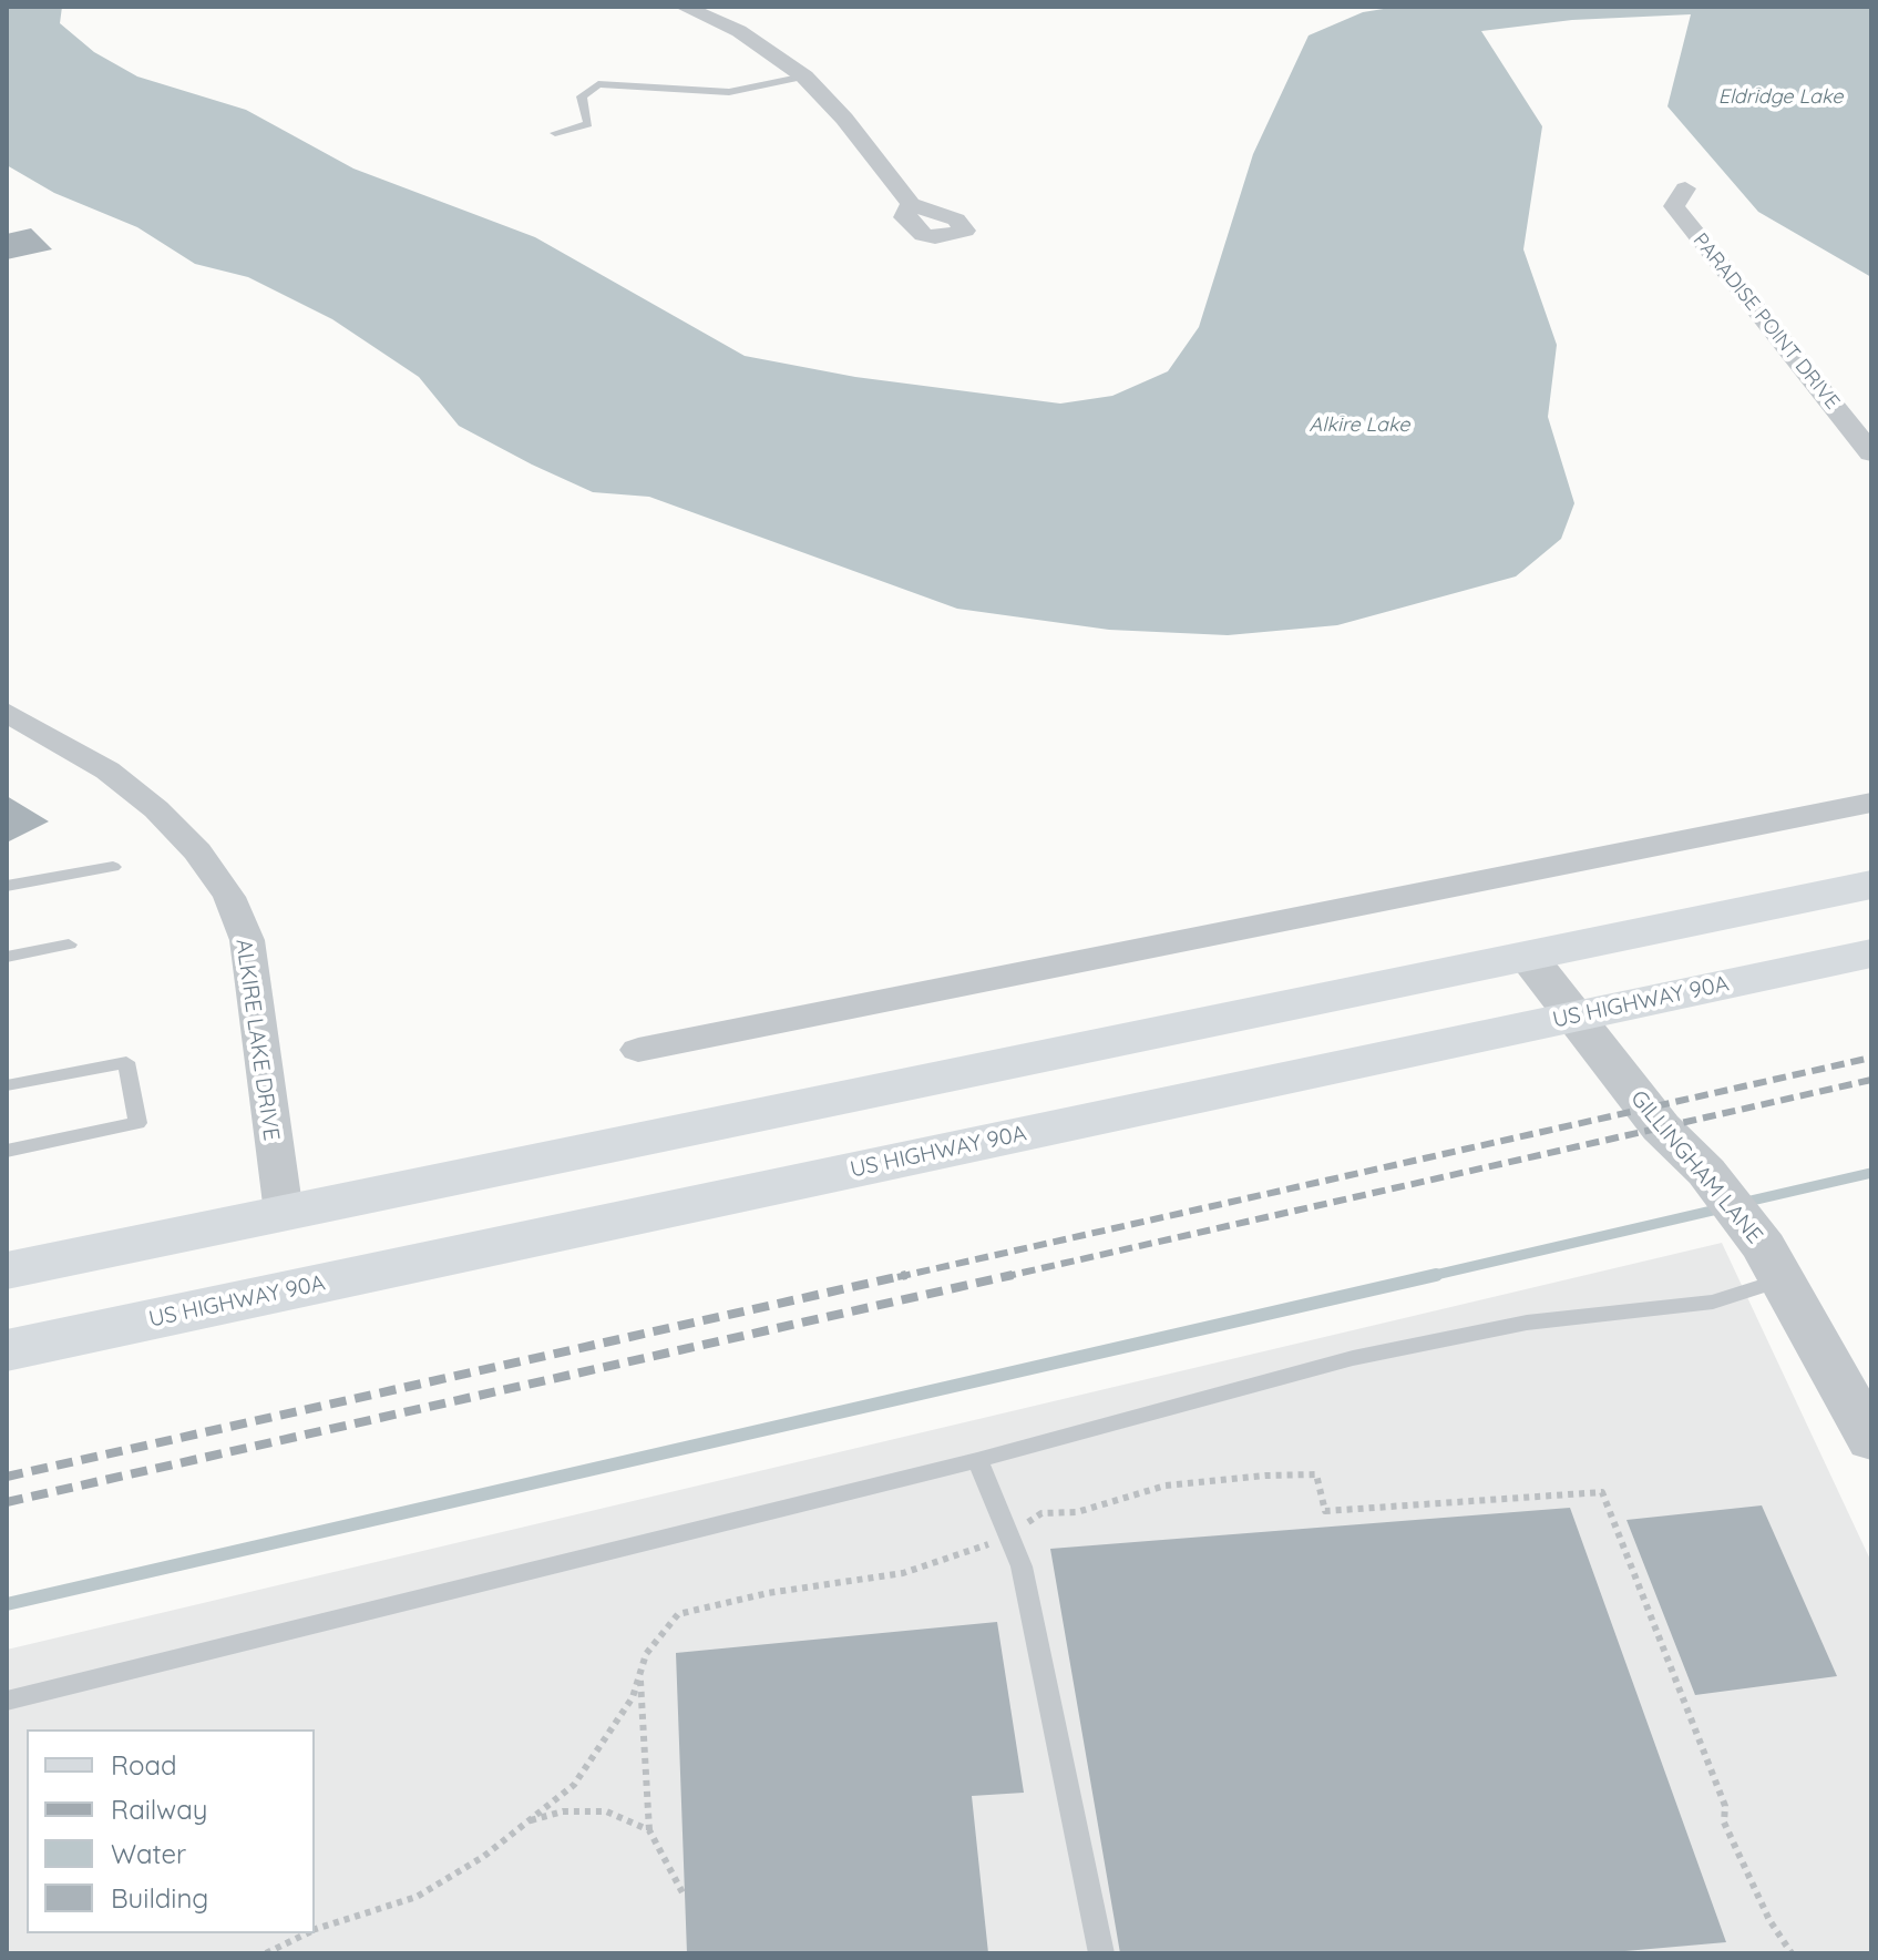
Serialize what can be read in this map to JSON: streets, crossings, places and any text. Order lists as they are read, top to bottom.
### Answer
{
  "streets": {
    "main road": ["US HIGHWAY 90A"],
    "street": ["PARADISE POINT DRIVE", "ALKIRE LAKE DRIVE", "GILLINGHAM LANE"]
  },
  "crossings": [
    ["US HIGHWAY 90A", "GILLINGHAM LANE"]
  ],
  "water": ["Eldridge Lake", "Alkire Lake"],
  "legend": [
    "Road",
    "Railway",
    "Water",
    "Building"
  ]
}
